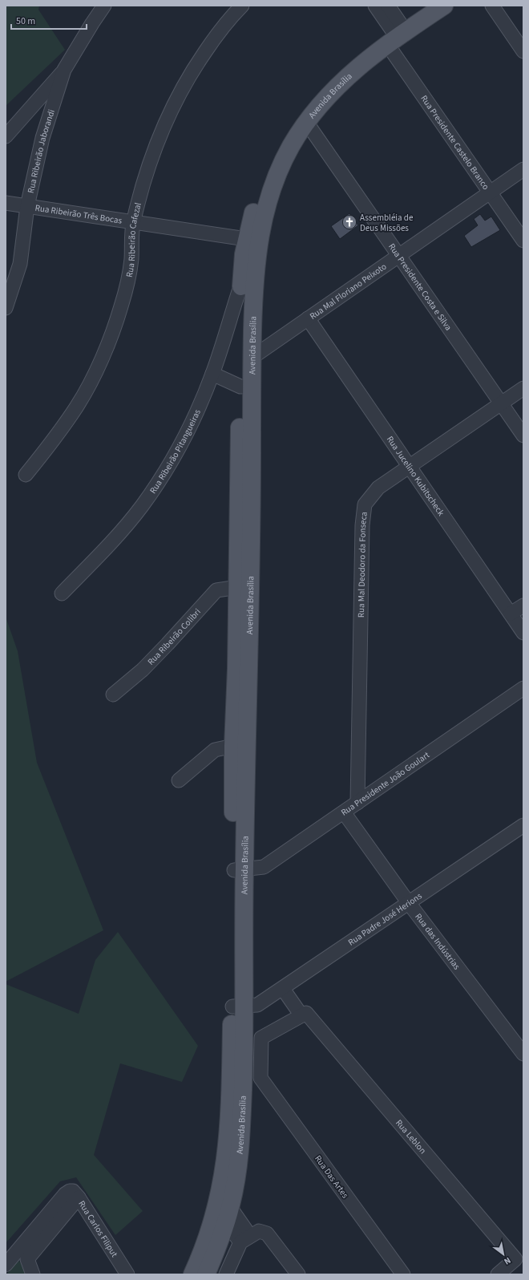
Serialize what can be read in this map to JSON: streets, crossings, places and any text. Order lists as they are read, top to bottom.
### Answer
{
  "streets": {
    "main road": ["Avenida Brasília"],
    "street": [
      "Rua Presidente Castelo Branco",
      "Rua Ribeirão Jaborandi",
      "Rua Ribeirão Três Bocas",
      "Rua Ribeirão Cafezal",
      "Rua Presidente Costa e Silva",
      "Rua Mal Floriano Peixoto",
      "Rua Ribeirão Pitangueiras",
      "Rua Jucelino Kubitscheck",
      "Rua Mal Deodoro da Fonseca",
      "Rua Ribeirão Colibri",
      "Rua Presidente João Goulart",
      "Rua Padre José Herions",
      "Rua das Indústrias",
      "Rua Leblon",
      "Rua Das Artes",
      "Rua Carlos Filiput"
    ]
  },
  "crossings": [
    ["Avenida Brasília", "Rua Presidente Castelo Branco"],
    ["Avenida Brasília", "Rua Ribeirão Três Bocas"],
    ["Avenida Brasília", "Rua Presidente Costa e Silva"],
    ["Avenida Brasília", "Rua Mal Floriano Peixoto"],
    ["Avenida Brasília", "Rua Ribeirão Pitangueiras"],
    ["Avenida Brasília", "Rua Ribeirão Colibri"],
    ["Avenida Brasília", "Rua Presidente João Goulart"],
    ["Avenida Brasília", "Rua Padre José Herions"],
    ["Rua Presidente Castelo Branco", "Rua Mal Floriano Peixoto"],
    ["Rua Ribeirão Jaborandi", "Rua Ribeirão Três Bocas"],
    ["Rua Ribeirão Três Bocas", "Rua Ribeirão Cafezal"],
    ["Rua Presidente Costa e Silva", "Rua Mal Floriano Peixoto"],
    ["Rua Presidente Costa e Silva", "Rua Mal Deodoro da Fonseca"],
    ["Rua Mal Floriano Peixoto", "Rua Jucelino Kubitscheck"],
    ["Rua Jucelino Kubitscheck", "Rua Mal Deodoro da Fonseca"],
    ["Rua Mal Deodoro da Fonseca", "Rua Presidente João Goulart"],
    ["Rua Presidente João Goulart", "Rua das Indústrias"],
    ["Rua Padre José Herions", "Rua das Indústrias"],
    ["Rua Padre José Herions", "Rua Leblon"],
    ["Rua Leblon", "Rua Das Artes"]
  ],
  "places": {
    "church": ["Assembléia de Deus Missões"]
  },
  "scale_bar": "50 m",
  "north": "bottom right"
}
